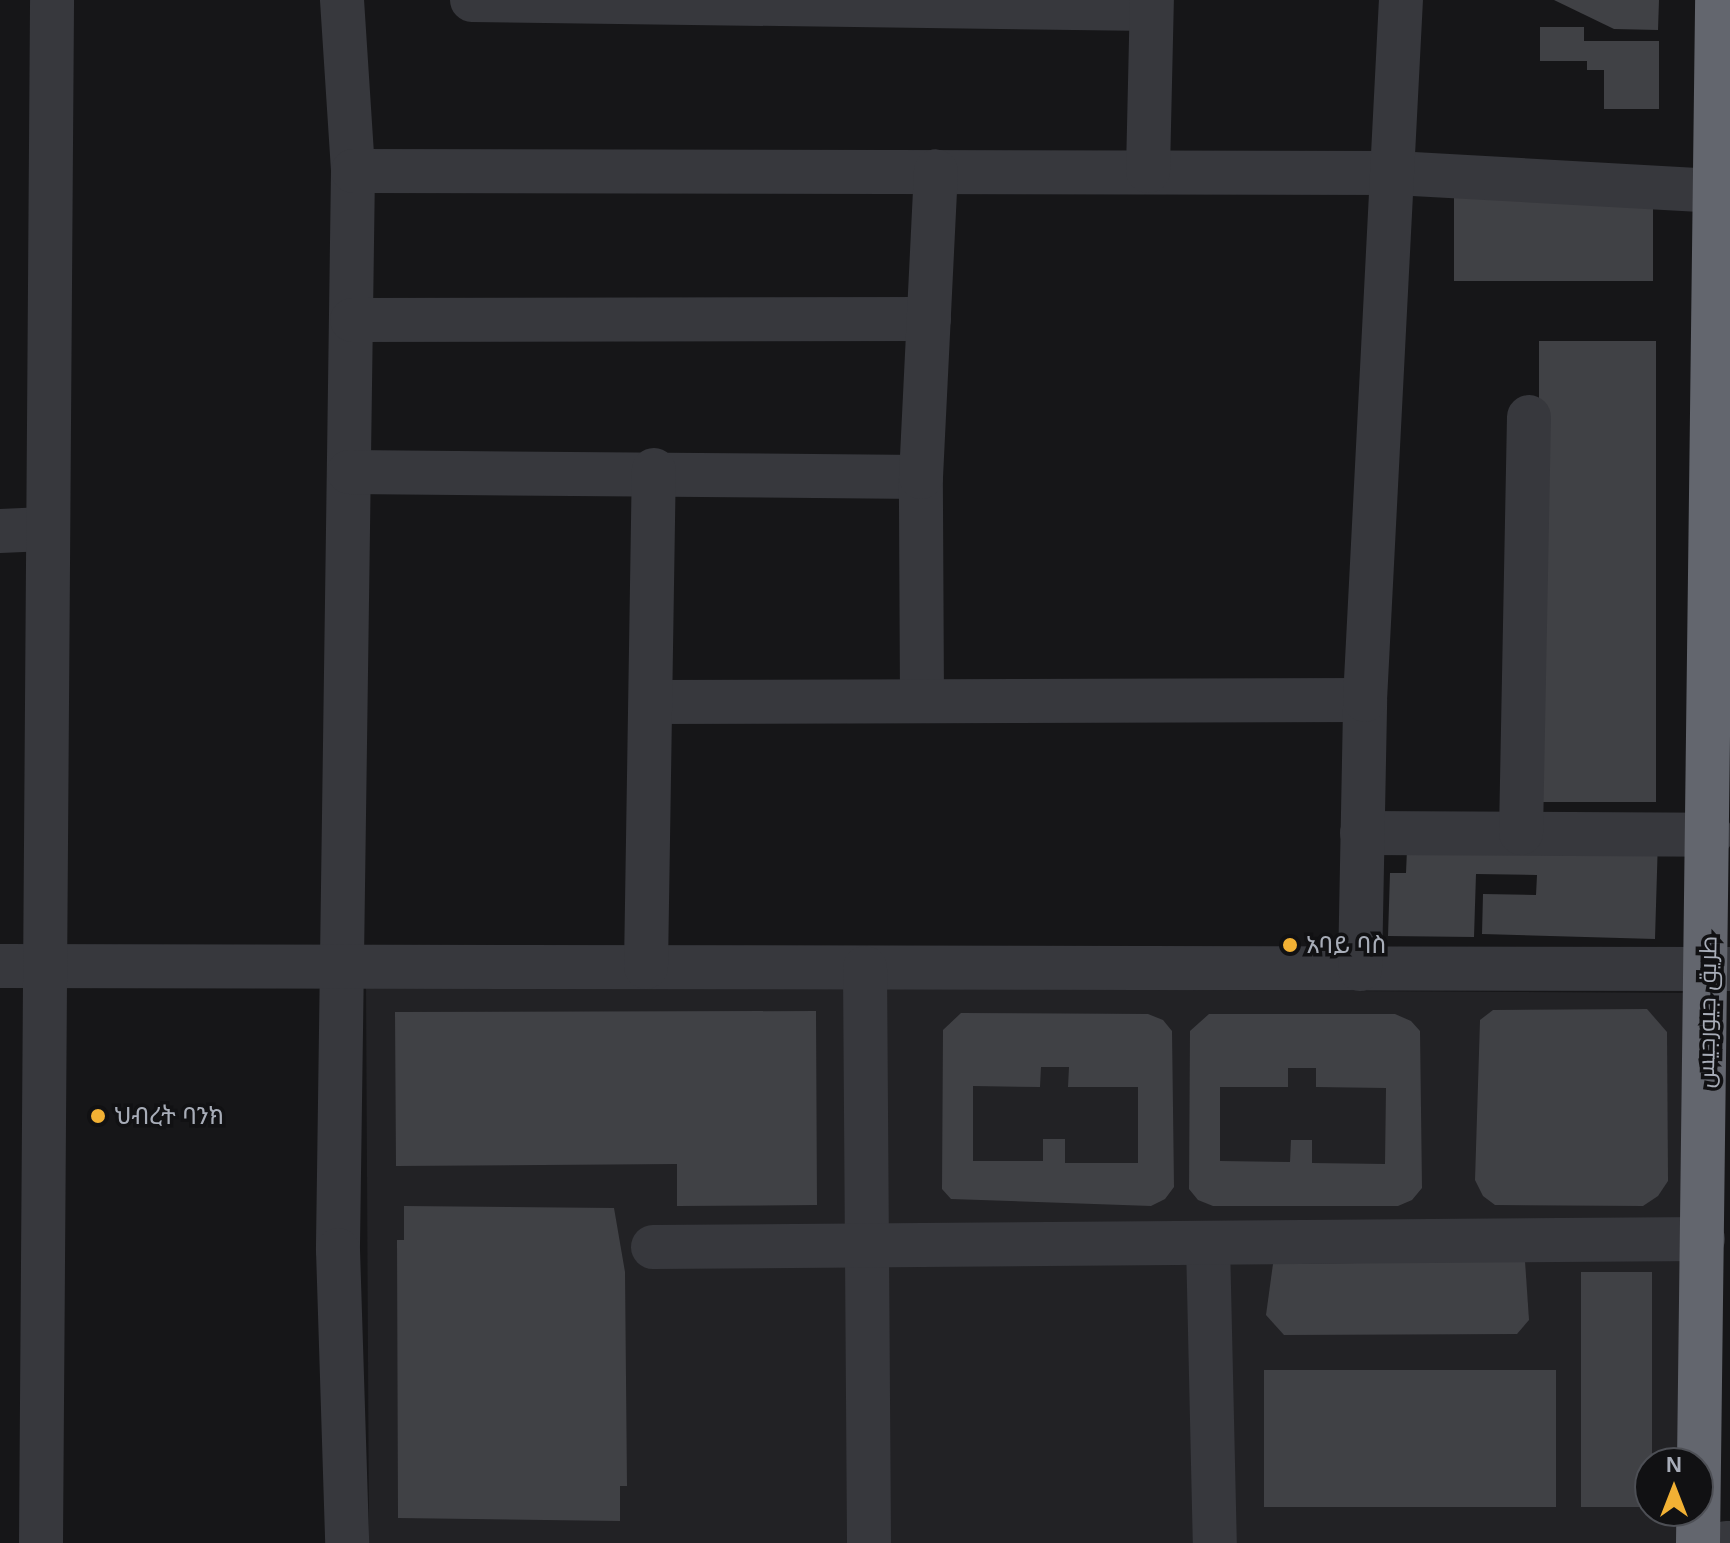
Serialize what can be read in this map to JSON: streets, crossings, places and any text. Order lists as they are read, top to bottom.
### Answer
{
  "streets": {
    "highway": ["طريق جيورجيس"]
  },
  "places": ["አባይ ባስ", "ህብረት ባንክ"],
  "north": "top"
}
